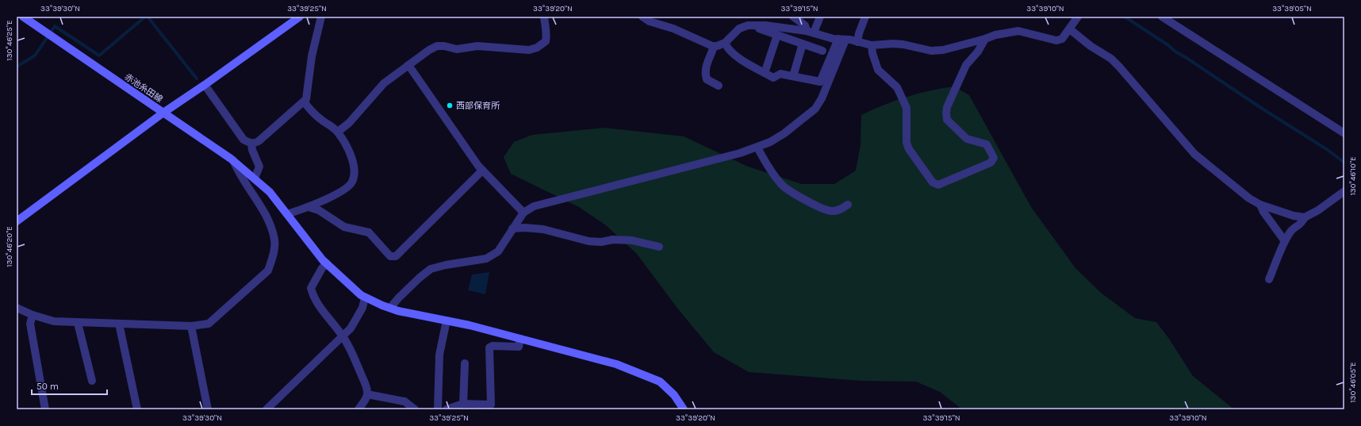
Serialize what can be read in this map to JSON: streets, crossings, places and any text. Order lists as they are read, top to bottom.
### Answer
{
  "streets": {
    "street": ["赤池糸田線"]
  },
  "places": ["西部保育所"],
  "scale_bar": "50 m",
  "coordinates": [
    "33°39'30\"N",
    "33°39'25\"N",
    "33°39'20\"N",
    "33°39'15\"N",
    "33°39'10\"N",
    "33°39'05\"N",
    "130°46'25\"E",
    "130°46'10\"E",
    "130°46'20\"E",
    "130°46'05\"E"
  ]
}
